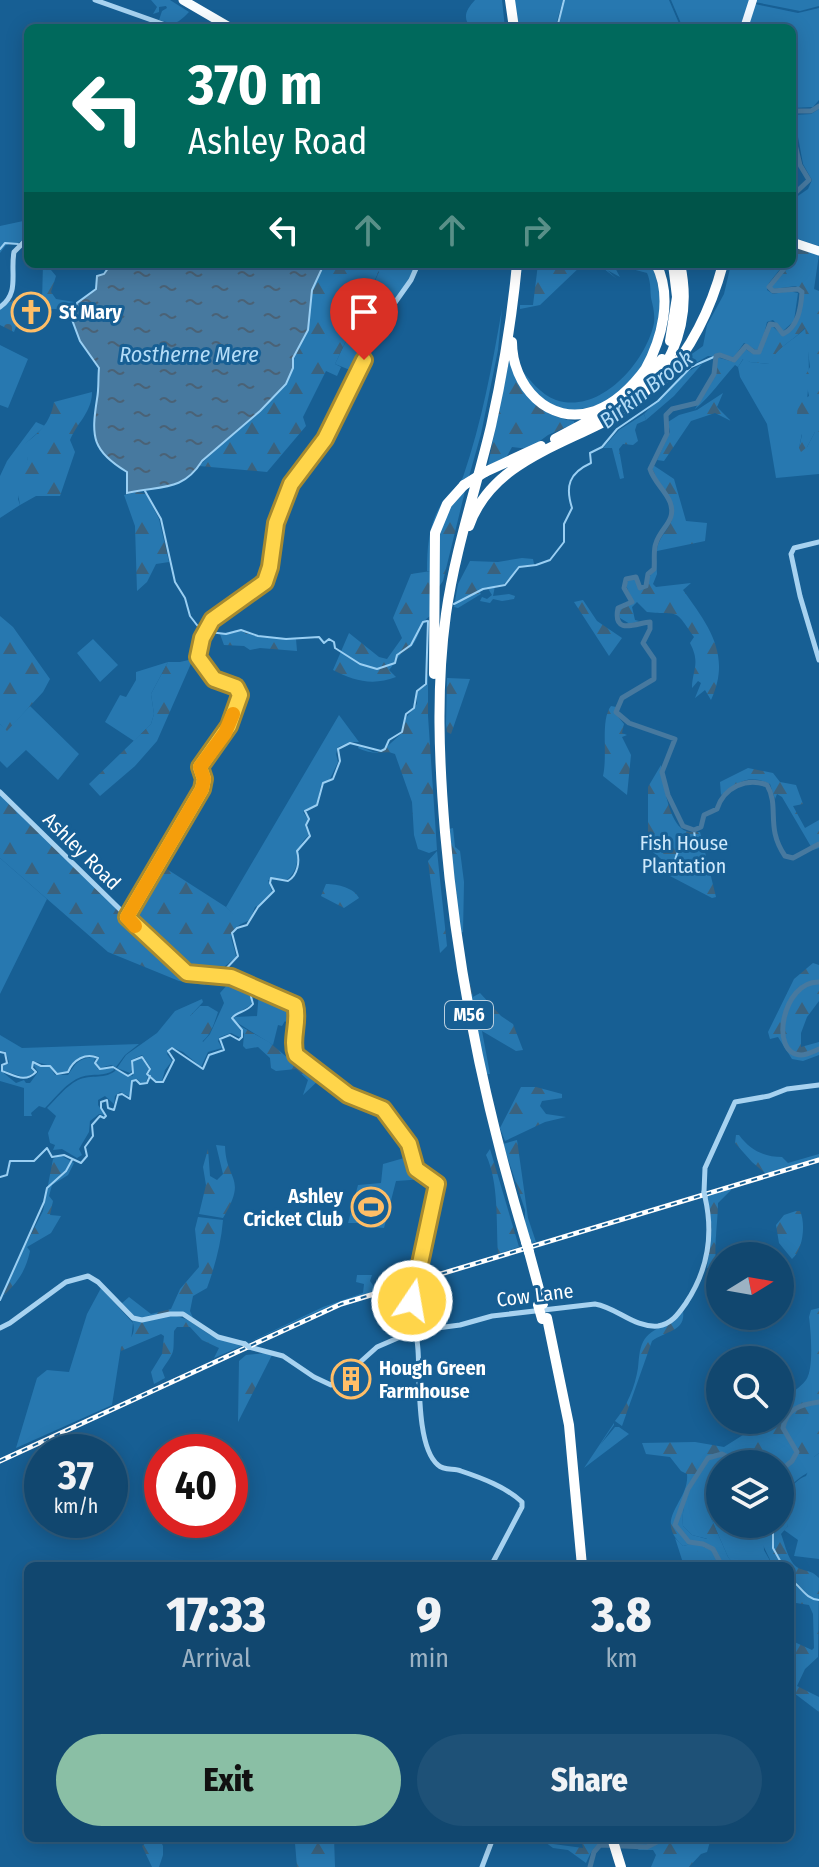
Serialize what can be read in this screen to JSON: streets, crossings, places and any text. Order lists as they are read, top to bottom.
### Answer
{
  "streets": {
    "highway": ["M56"],
    "street": ["Ashley Road", "Cow Lane"]
  },
  "crossings": [
    ["Ashley Road", "Cow Lane"]
  ],
  "water": ["Rostherne Mere", "Birkin Brook"],
  "parks": ["Fish House Plantation"],
  "places": {
    "church": ["St Mary"],
    "sports": ["Ashley Cricket Club"],
    "building": ["Hough Green Farmhouse"]
  },
  "north": "right",
  "page": {
    "turn": ["370 m", "Ashley Road"],
    "speed": "37 km/h",
    "limit": "40",
    "eta": [
      "17:33",
      "Arrival",
      "9",
      "min",
      "3.8",
      "km"
    ],
    "buttons": ["Exit", "Share"]
  }
}
